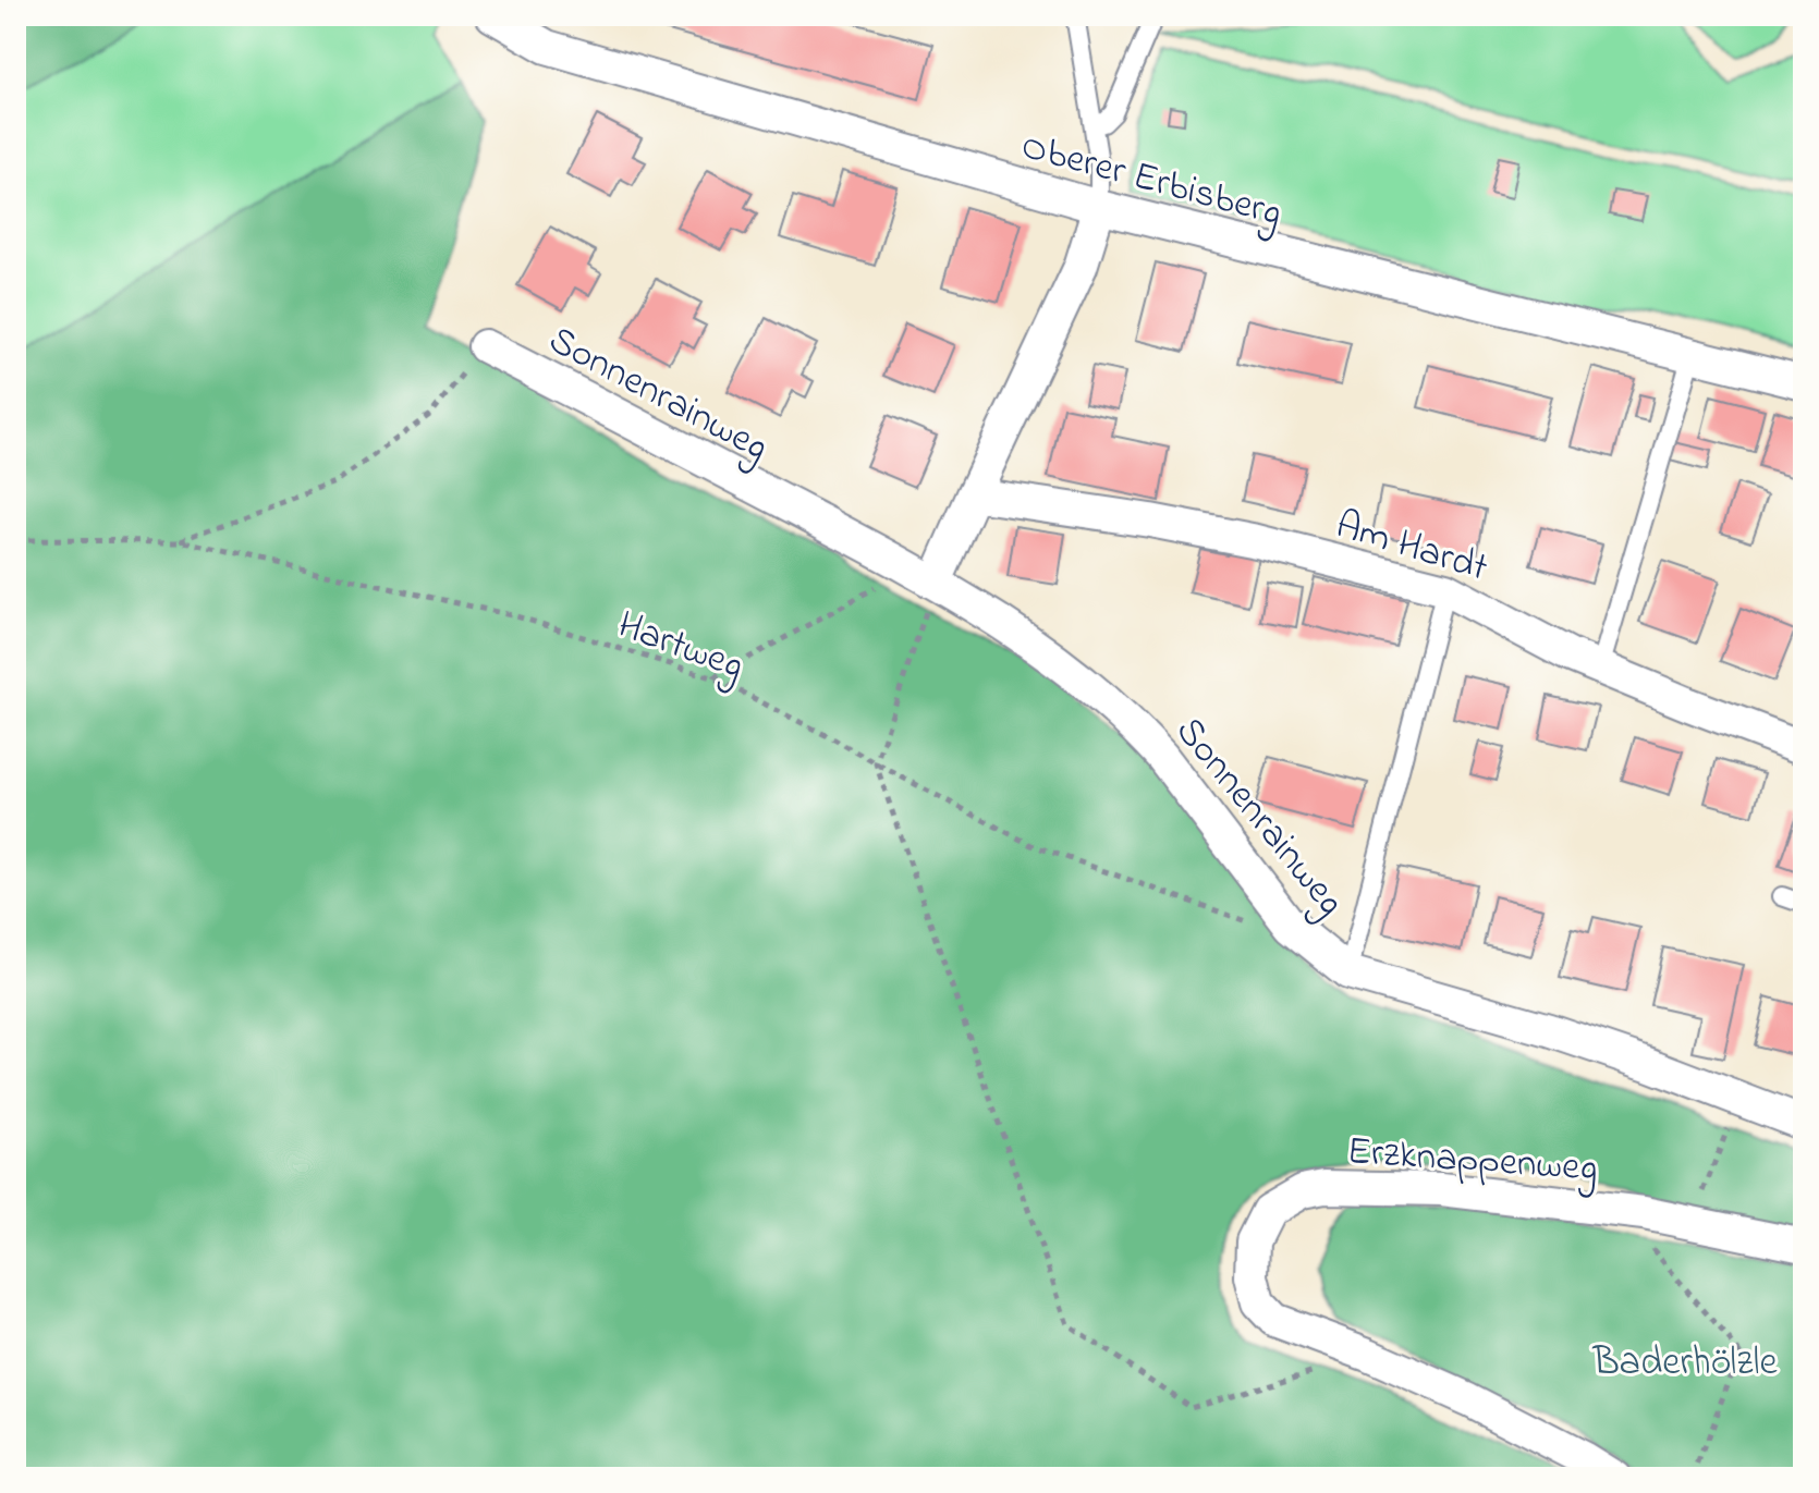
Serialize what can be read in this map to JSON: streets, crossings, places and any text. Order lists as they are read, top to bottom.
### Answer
{
  "streets": {
    "street": [
      "Oberer Erbisberg",
      "Sonnenrainweg",
      "Am Hardt",
      "Erzknappenweg"
    ],
    "path": ["Hartweg"]
  },
  "crossings": [
    ["Sonnenrainweg", "Hartweg"]
  ],
  "parks": ["Baderhölzle"]
}
